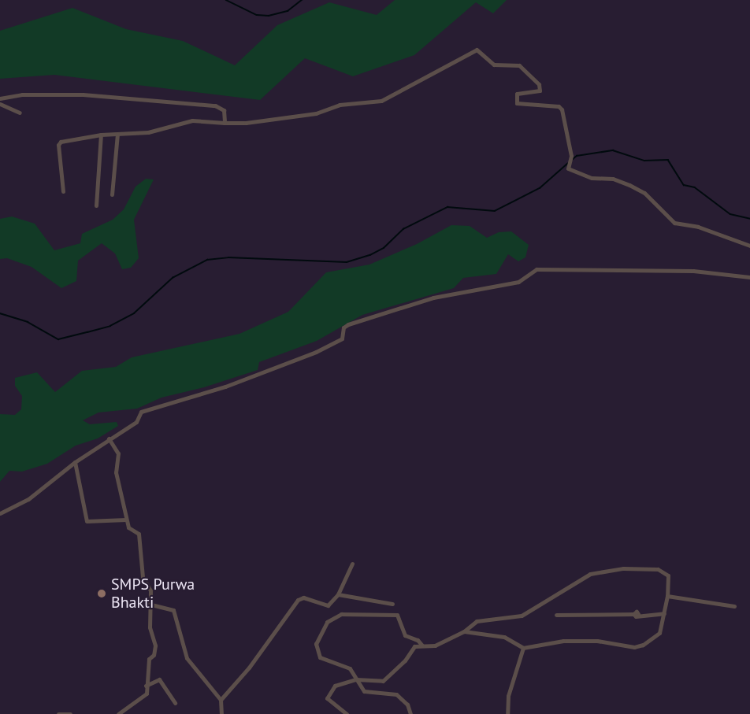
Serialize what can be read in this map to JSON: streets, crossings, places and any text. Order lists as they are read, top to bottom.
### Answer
{
  "places": ["SMPS Purwa Bhakti"]
}
